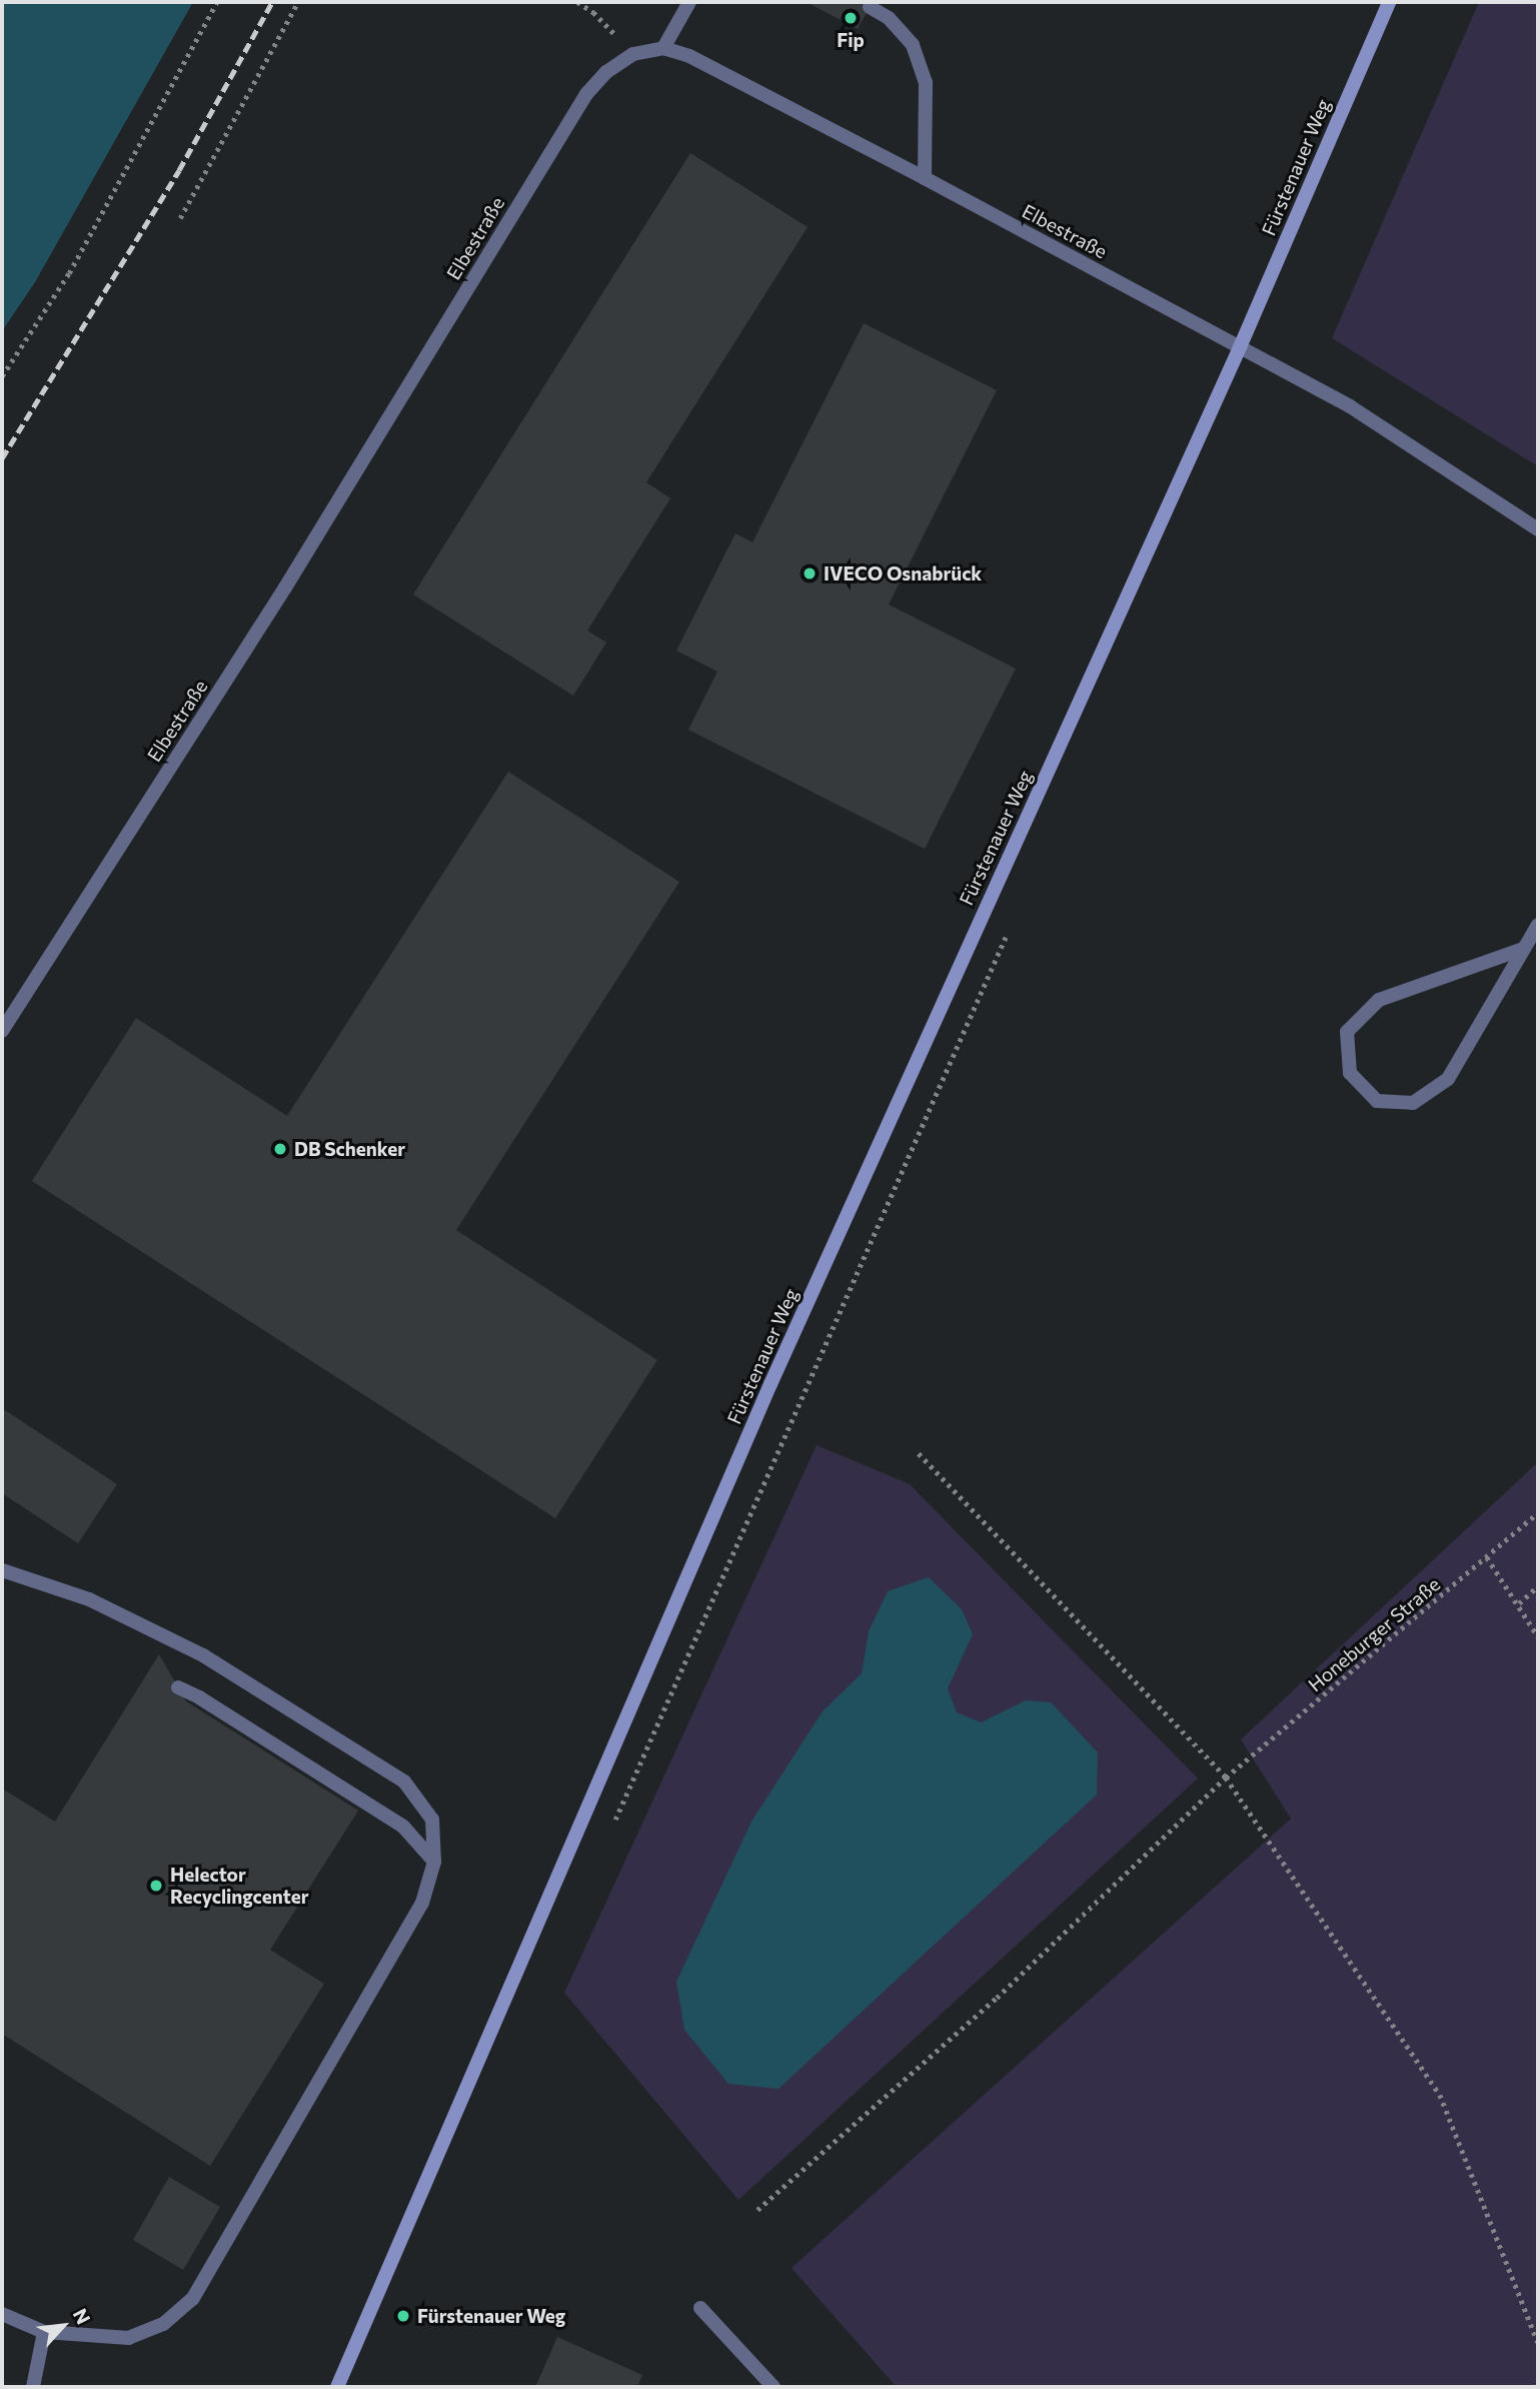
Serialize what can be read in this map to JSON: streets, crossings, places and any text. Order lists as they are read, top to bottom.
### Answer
{
  "streets": {
    "street": ["Fürstenauer Weg", "Elbestraße"],
    "path": ["Honeburger Straße"]
  },
  "crossings": [
    ["Fürstenauer Weg", "Elbestraße"]
  ],
  "places": [
    "Fip",
    "IVECO Osnabrück",
    "DB Schenker",
    "Helector Recyclingcenter",
    "Fürstenauer Weg"
  ],
  "north": "top right"
}
